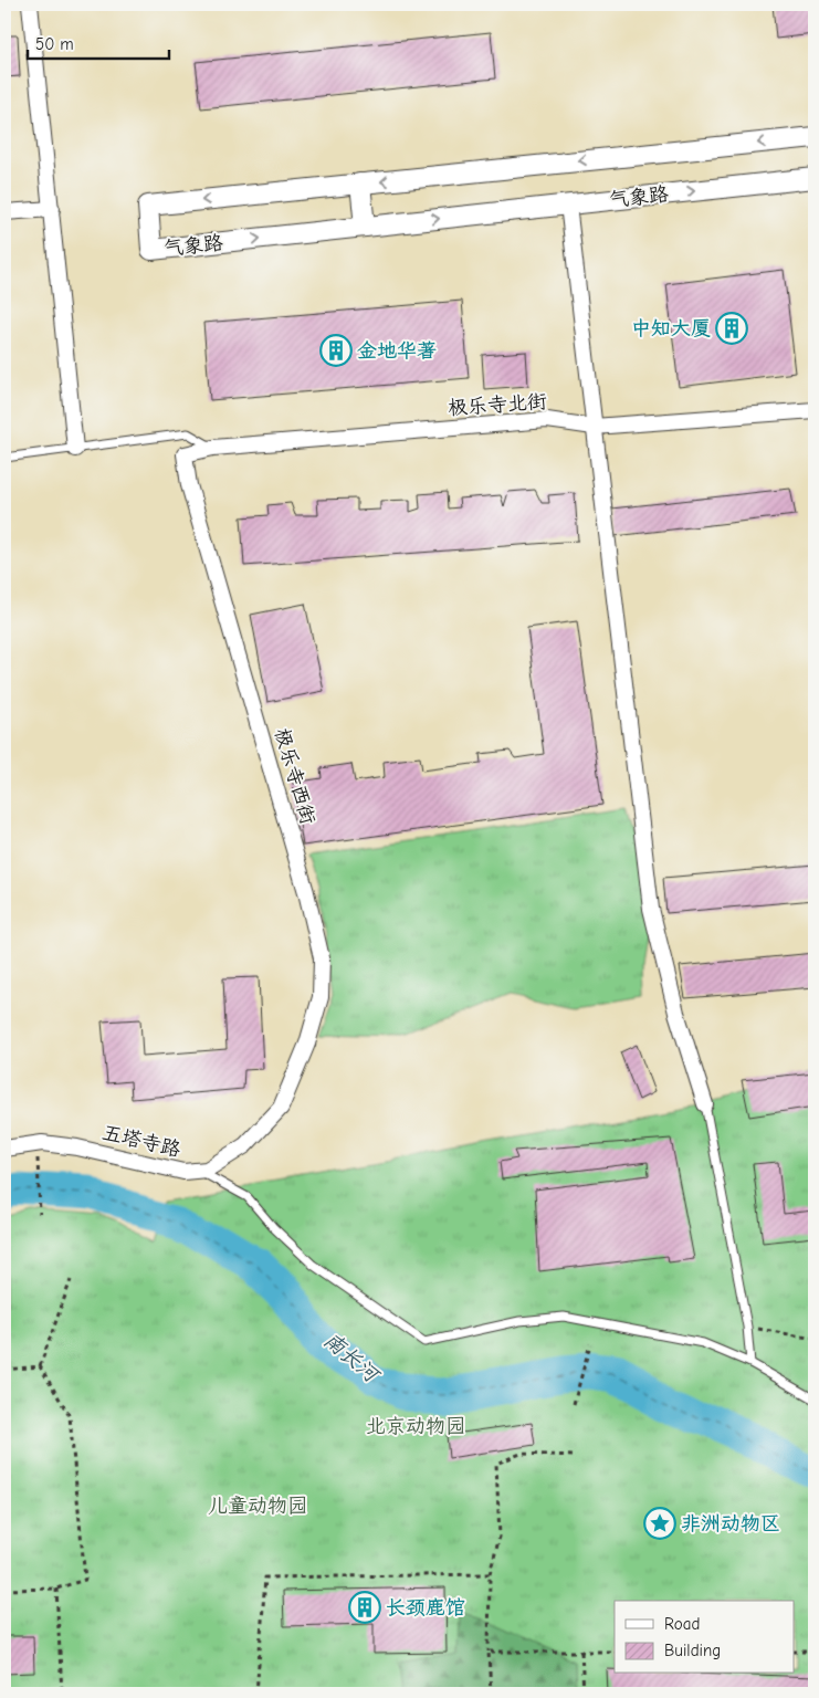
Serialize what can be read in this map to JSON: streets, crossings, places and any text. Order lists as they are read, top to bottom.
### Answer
{
  "streets": {
    "street": [
      "气象路",
      "极乐寺北街",
      "极乐寺西街",
      "五塔寺路"
    ]
  },
  "crossings": [
    ["极乐寺北街", "极乐寺西街"],
    ["极乐寺西街", "五塔寺路"]
  ],
  "water": ["南长河"],
  "parks": ["北京动物园", "儿童动物园"],
  "places": {
    "building": ["中知大厦", "金地华著", "长颈鹿馆"],
    "place": ["非洲动物区"]
  },
  "legend": ["Road", "Building"],
  "scale_bar": "50 m"
}
